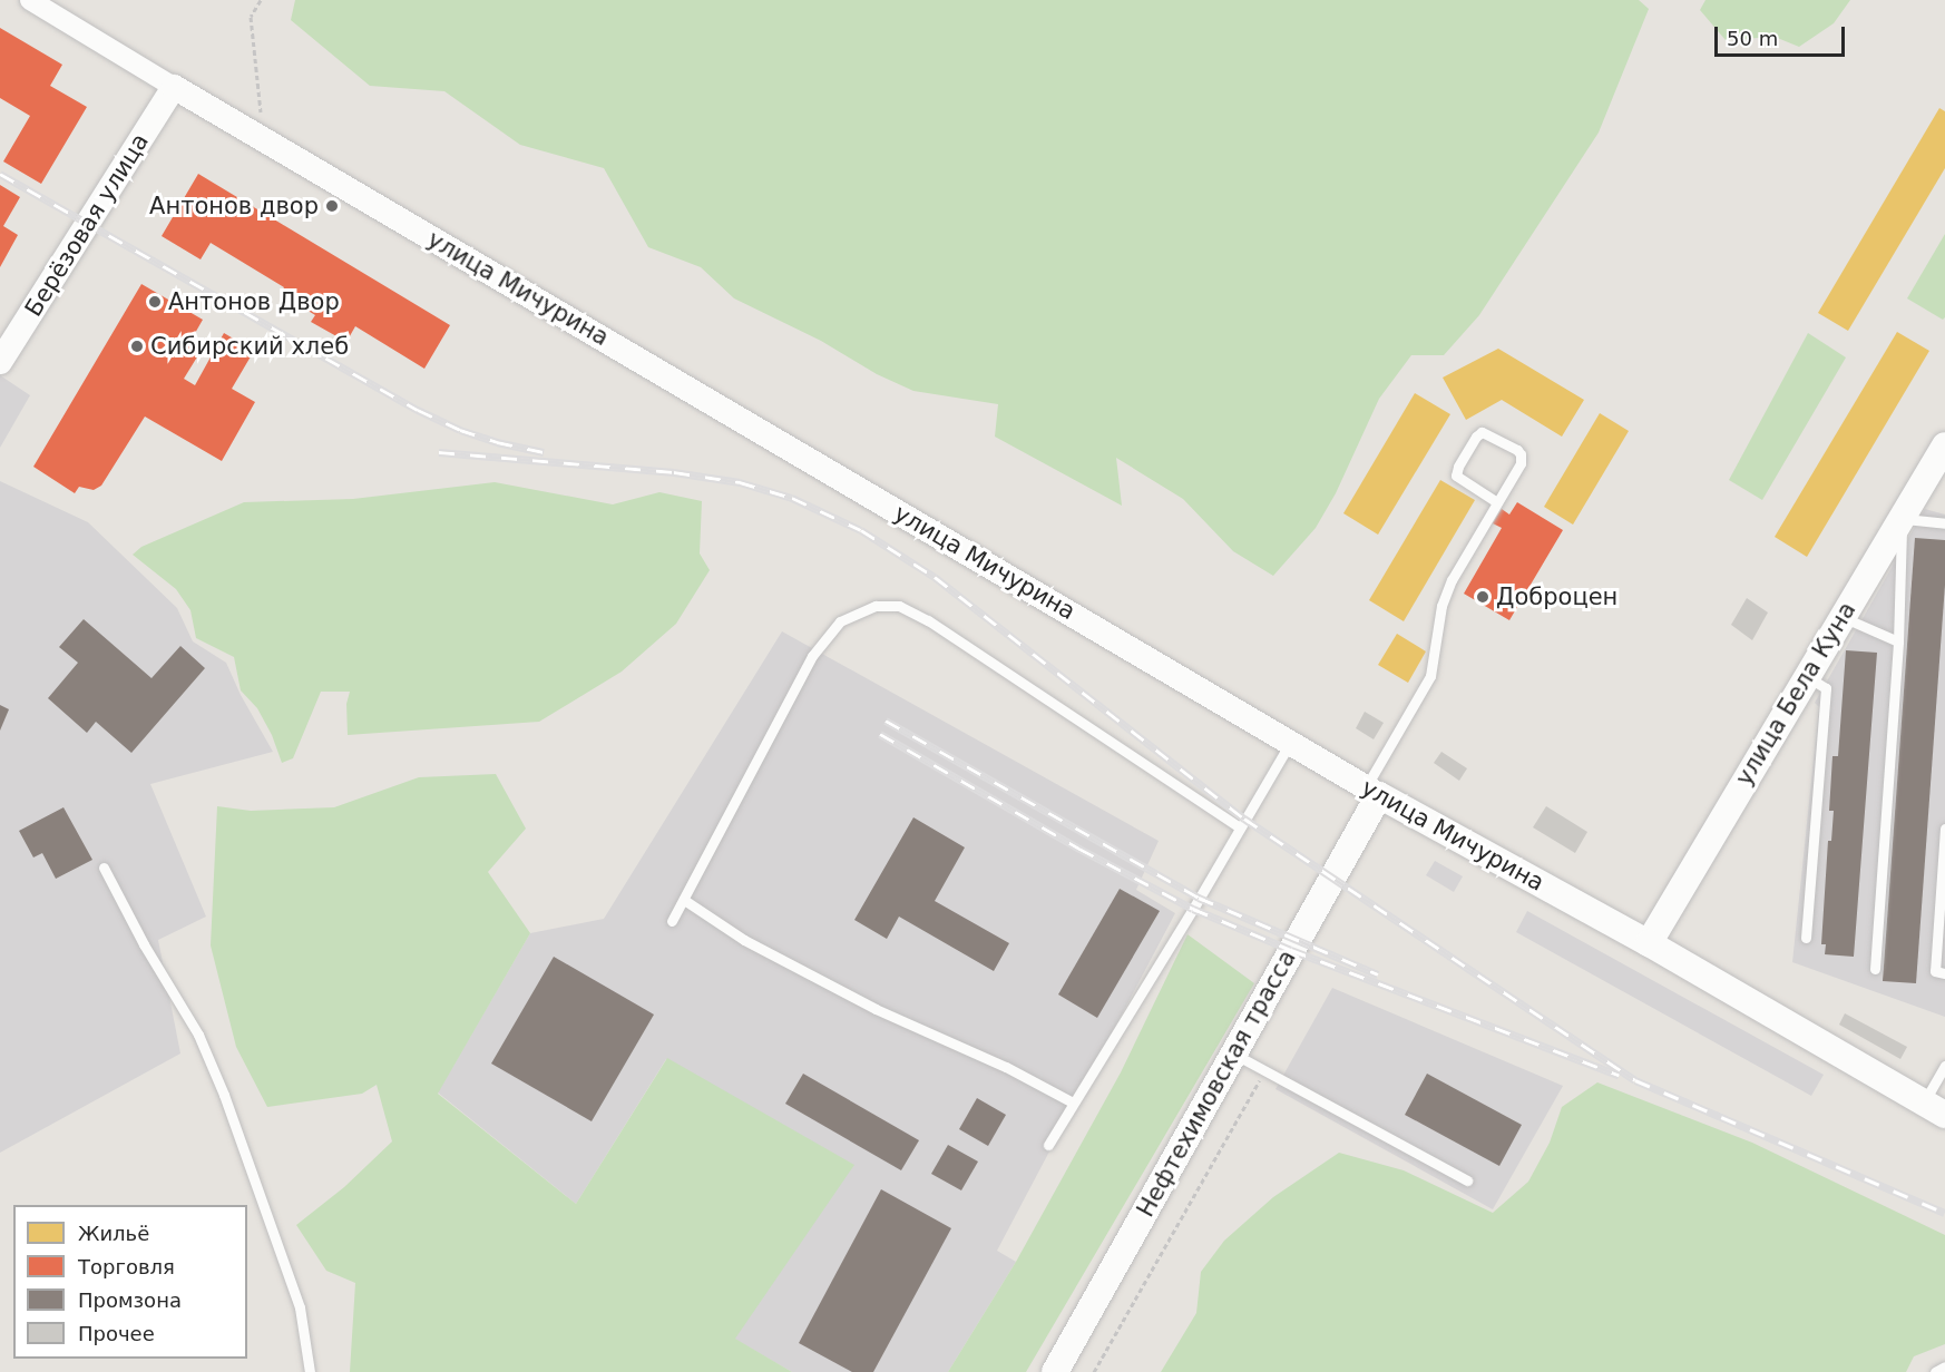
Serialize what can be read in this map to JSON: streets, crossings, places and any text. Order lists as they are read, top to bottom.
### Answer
{
  "streets": {
    "main road": ["улица Мичурина", "улица Бела Куна", "Нефтехимовская трасса"],
    "street": ["Берёзовая улица"]
  },
  "crossings": [
    ["Берёзовая улица", "улица Мичурина"],
    ["улица Мичурина", "улица Бела Куна"],
    ["улица Мичурина", "Нефтехимовская трасса"]
  ],
  "places": [
    "Антонов двор",
    "Антонов Двор",
    "Сибирский хлеб",
    "Доброцен"
  ],
  "legend": [
    "Жильё",
    "Торговля",
    "Промзона",
    "Прочее"
  ],
  "scale_bar": "50 m"
}
